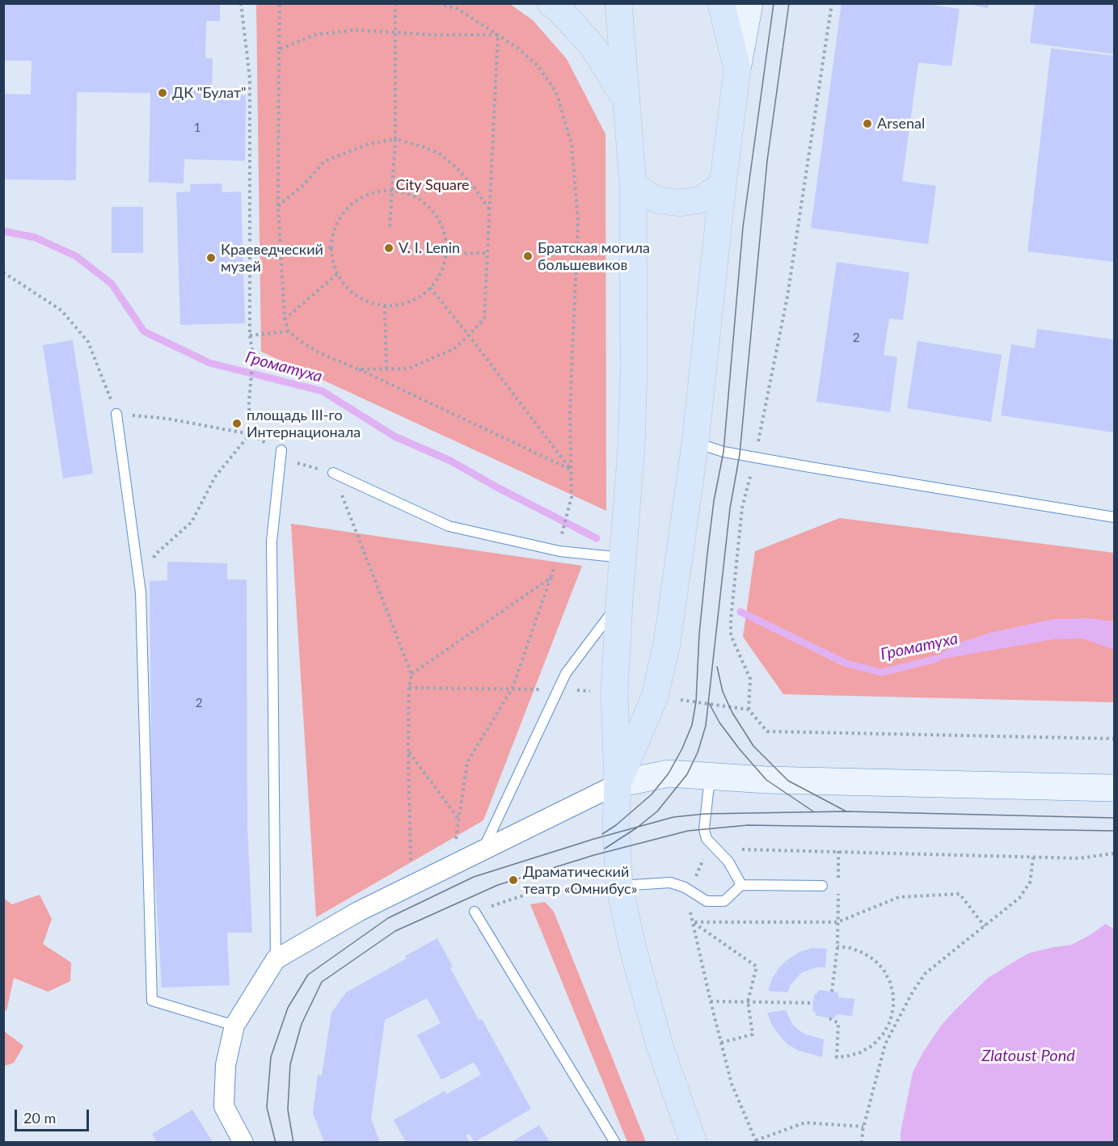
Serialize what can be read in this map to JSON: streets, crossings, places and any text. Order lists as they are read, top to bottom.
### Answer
{
  "water": ["Громатуха", "Zlatoust Pond"],
  "parks": ["City Square"],
  "places": [
    "ДК \"Булат\"",
    "Arsenal",
    "V. I. Lenin",
    "Братская могила большевиков",
    "Краеведческий музей",
    "площадь III-го Интернационала",
    "Драматический театр «Омнибус»"
  ],
  "house_numbers": ["1", "2", "2"],
  "scale_bar": "20 m"
}
